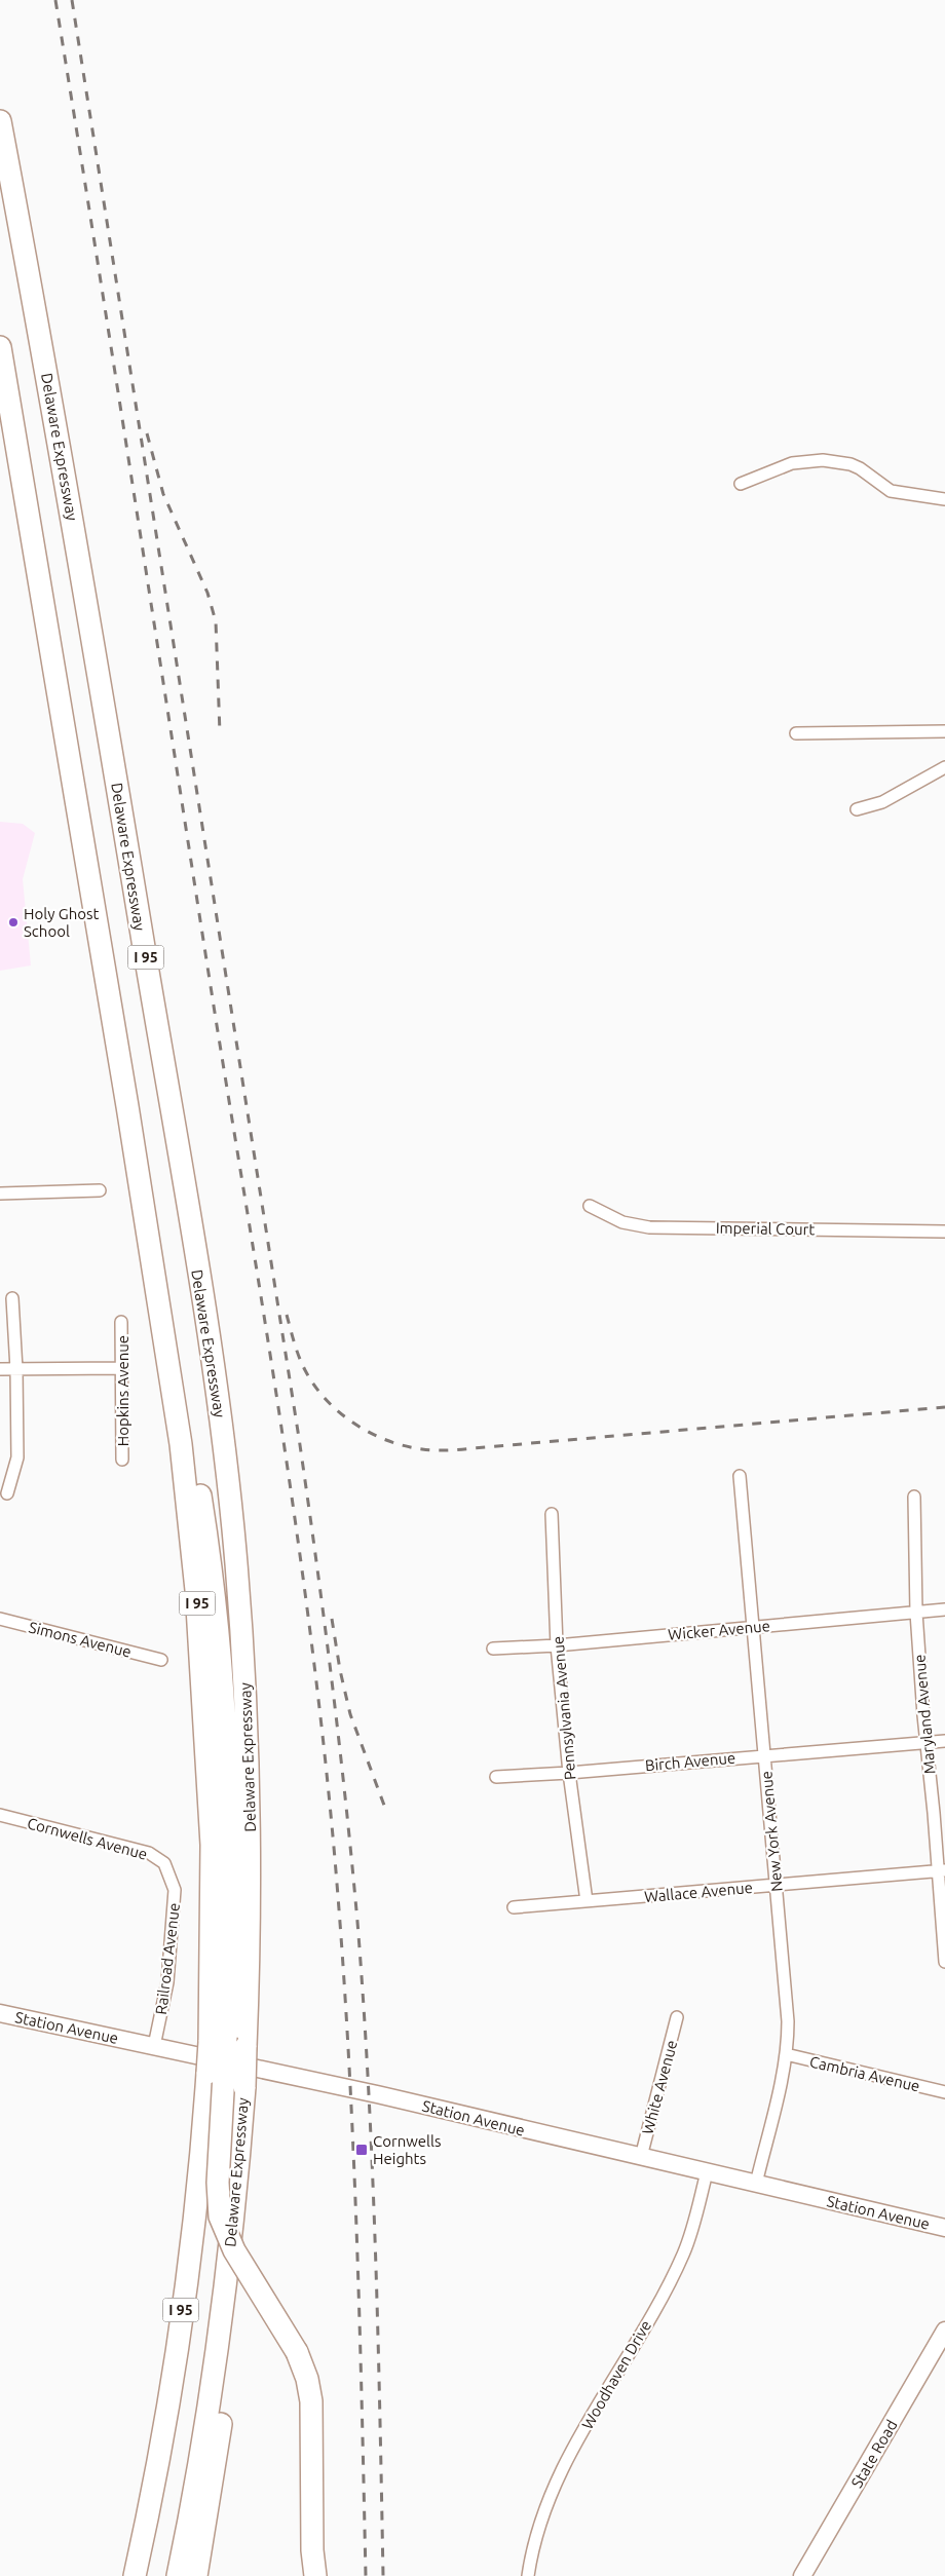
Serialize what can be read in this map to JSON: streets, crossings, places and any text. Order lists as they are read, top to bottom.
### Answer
{
  "streets": {
    "highway": ["Delaware Expressway", "I 95"],
    "street": [
      "Imperial Court",
      "Hopkins Avenue",
      "Wicker Avenue",
      "Simons Avenue",
      "Pennsylvania Avenue",
      "Maryland Avenue",
      "Birch Avenue",
      "New York Avenue",
      "Cornwells Avenue",
      "Wallace Avenue",
      "Railroad Avenue",
      "Station Avenue",
      "Cambria Avenue",
      "White Avenue",
      "Woodhaven Drive",
      "State Road"
    ]
  },
  "crossings": [
    ["Wicker Avenue", "Pennsylvania Avenue"],
    ["Wicker Avenue", "Maryland Avenue"],
    ["Wicker Avenue", "New York Avenue"],
    ["Pennsylvania Avenue", "Birch Avenue"],
    ["Pennsylvania Avenue", "Wallace Avenue"],
    ["Maryland Avenue", "Birch Avenue"],
    ["Maryland Avenue", "Wallace Avenue"],
    ["Birch Avenue", "New York Avenue"],
    ["New York Avenue", "Wallace Avenue"],
    ["New York Avenue", "Station Avenue"],
    ["New York Avenue", "Cambria Avenue"],
    ["Cornwells Avenue", "Railroad Avenue"],
    ["Railroad Avenue", "Station Avenue"],
    ["Station Avenue", "White Avenue"],
    ["Station Avenue", "Woodhaven Drive"]
  ],
  "places": {
    "other": ["Holy Ghost School"],
    "transit": ["Cornwells Heights"]
  }
}
